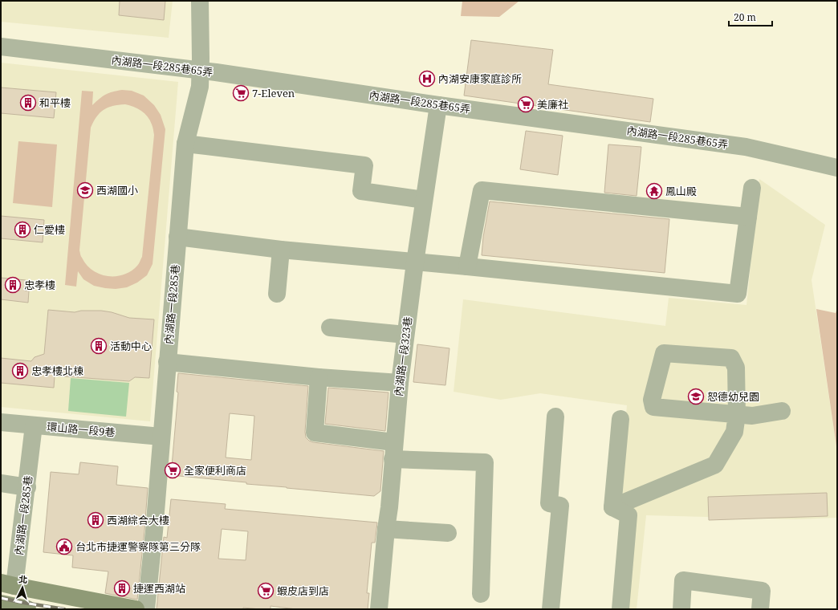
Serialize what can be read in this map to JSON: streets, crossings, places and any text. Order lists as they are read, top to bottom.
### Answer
{
  "streets": {
    "street": [
      "內湖路一段285巷65弄",
      "內湖路一段285巷",
      "內湖路一段323巷",
      "環山路一段9巷"
    ]
  },
  "crossings": [
    ["內湖路一段285巷65弄", "內湖路一段285巷"],
    ["內湖路一段285巷65弄", "內湖路一段323巷"],
    ["內湖路一段285巷", "環山路一段9巷"]
  ],
  "places": {
    "hospital": ["內湖安康家庭診所"],
    "supermarket": [
      "7-Eleven",
      "美廉社",
      "全家便利商店",
      "蝦皮店到店"
    ],
    "building": [
      "和平樓",
      "仁愛樓",
      "忠孝樓",
      "活動中心",
      "忠孝樓北棟",
      "西湖綜合大樓",
      "捷運西湖站"
    ],
    "school or university": ["西湖國小", "恕德幼兒園"],
    "temple": ["鳳山殿"],
    "public building": ["台北市捷運警察隊第三分隊"]
  },
  "scale_bar": "20 m",
  "north": "top"
}
